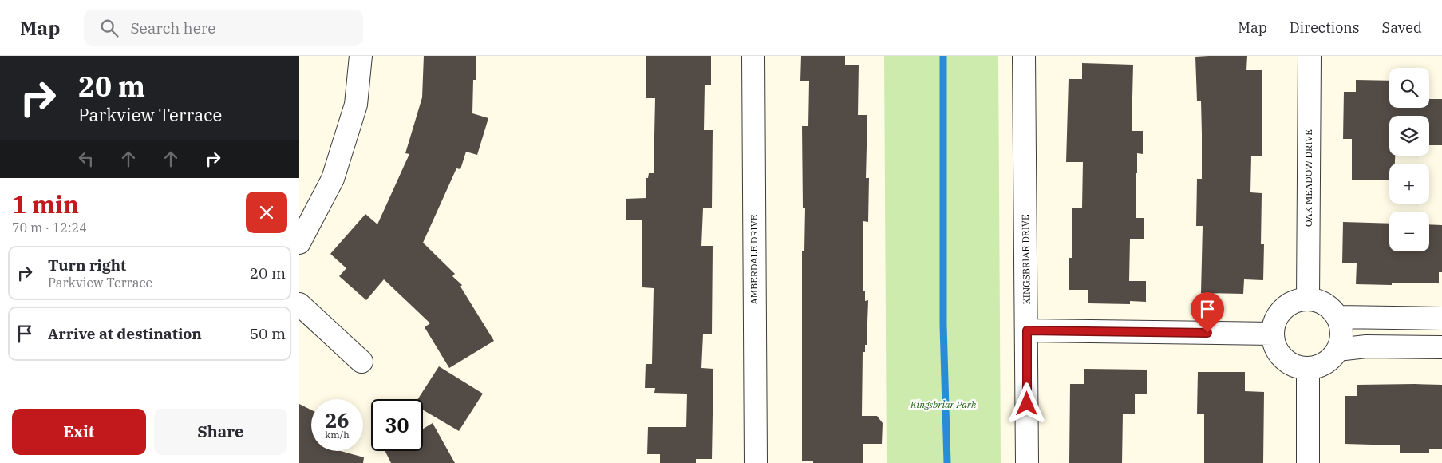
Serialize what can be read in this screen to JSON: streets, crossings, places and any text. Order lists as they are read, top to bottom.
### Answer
{
  "streets": {
    "street": ["OAK MEADOW DRIVE", "AMBERDALE DRIVE", "KINGSBRIAR DRIVE"]
  },
  "parks": ["Kingsbriar Park"],
  "page": {
    "header": "Map",
    "search": "Search here",
    "nav": ["Map", "Directions", "Saved"],
    "turn": ["20 m", "Parkview Terrace"],
    "map_buttons": ["+", "−"],
    "heading": ["1 min", "70 m · 12:24"],
    "list": [
      {
        "name": "Turn right",
        "note": "Parkview Terrace",
        "value": "20 m"
      },
      {
        "name": "Arrive at destination",
        "value": "50 m"
      }
    ],
    "speed": "26 km/h",
    "limit": "30",
    "buttons": ["Exit", "Share"]
  }
}
